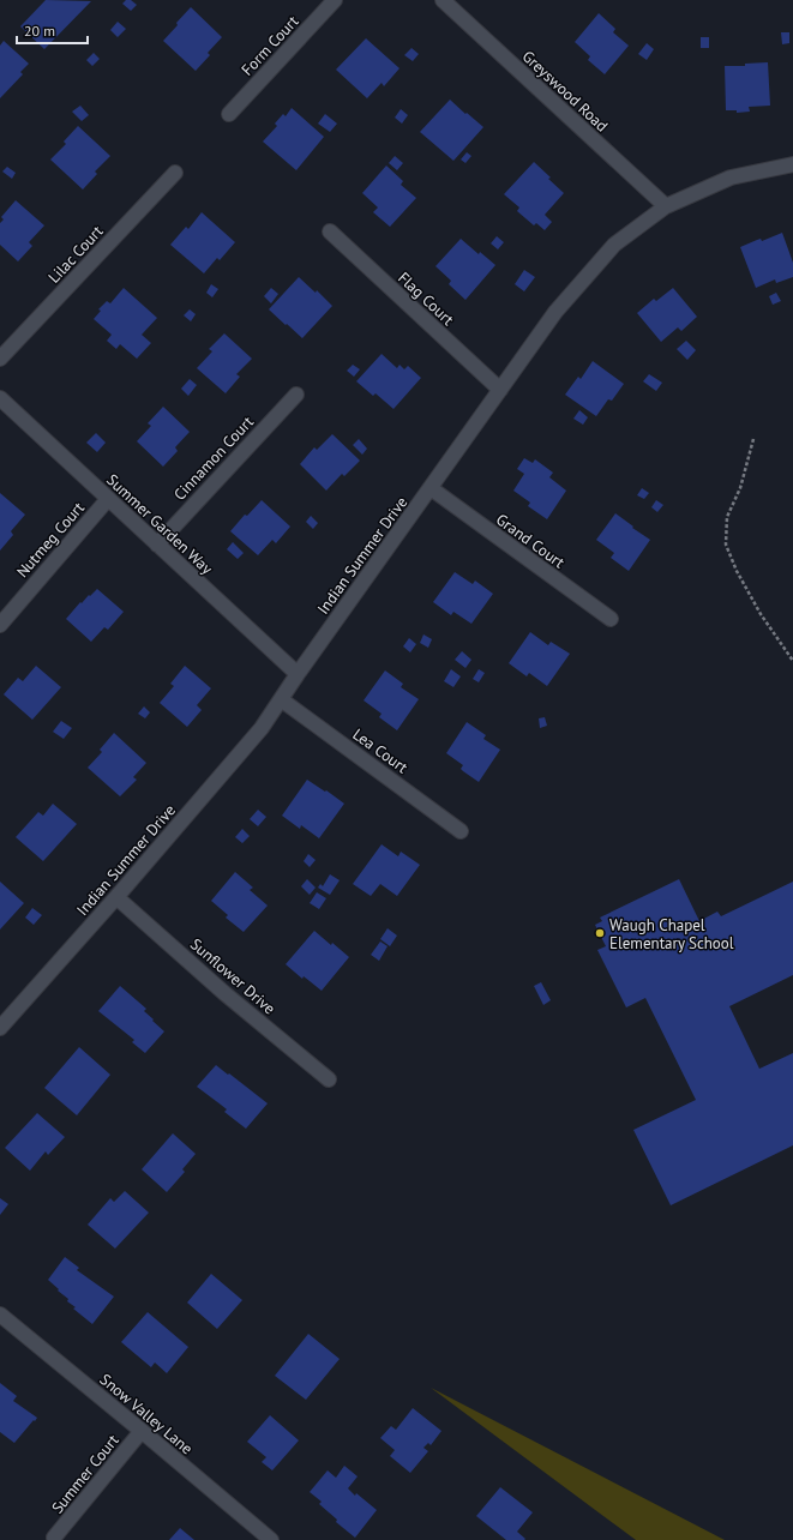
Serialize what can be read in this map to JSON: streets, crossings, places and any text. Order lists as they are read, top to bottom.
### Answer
{
  "streets": {
    "street": [
      "Form Court",
      "Greyswood Road",
      "Lilac Court",
      "Flag Court",
      "Cinnamon Court",
      "Summer Garden Way",
      "Nutmeg Court",
      "Grand Court",
      "Indian Summer Drive",
      "Lea Court",
      "Sunflower Drive",
      "Snow Valley Lane",
      "Summer Court"
    ]
  },
  "crossings": [
    ["Greyswood Road", "Indian Summer Drive"],
    ["Flag Court", "Indian Summer Drive"],
    ["Cinnamon Court", "Summer Garden Way"],
    ["Summer Garden Way", "Nutmeg Court"],
    ["Summer Garden Way", "Indian Summer Drive"],
    ["Grand Court", "Indian Summer Drive"],
    ["Indian Summer Drive", "Lea Court"],
    ["Indian Summer Drive", "Sunflower Drive"],
    ["Snow Valley Lane", "Summer Court"]
  ],
  "places": ["Waugh Chapel Elementary School"],
  "scale_bar": "20 m"
}
